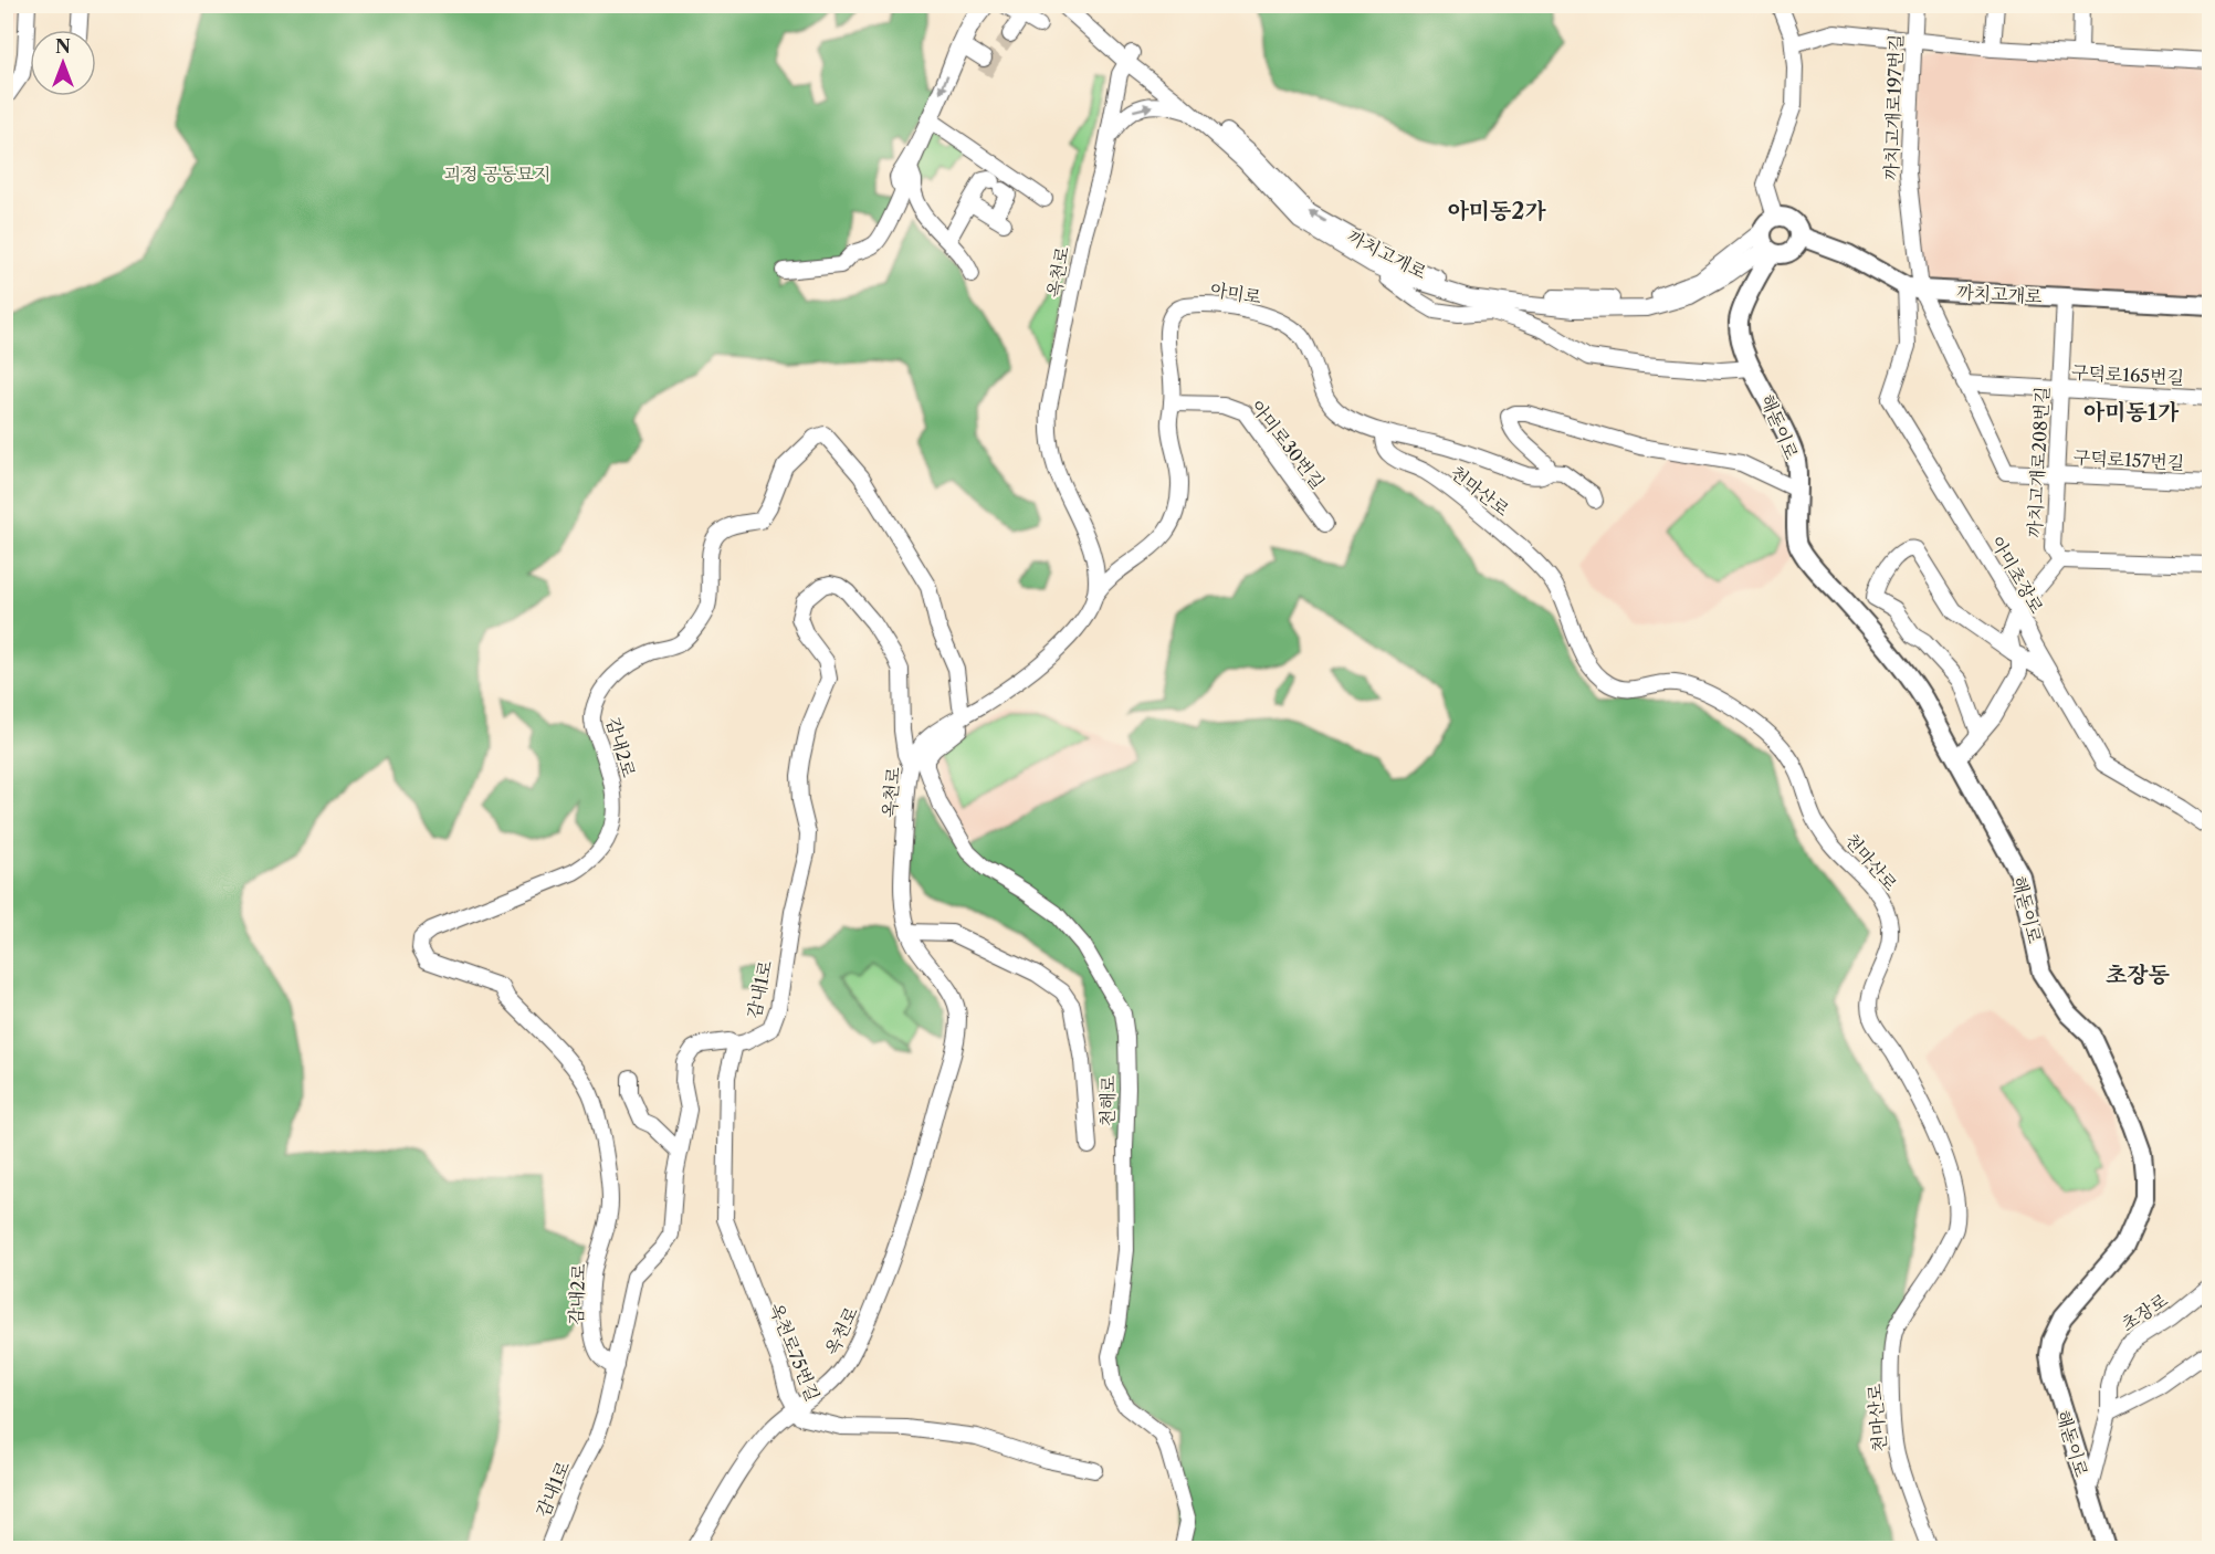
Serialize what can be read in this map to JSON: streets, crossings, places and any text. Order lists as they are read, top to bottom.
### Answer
{
  "streets": {
    "main road": ["까치고개로", "해돋이로"],
    "street": [
      "까치고개로197번길",
      "옥천로",
      "아미로",
      "구덕로165번길",
      "아미로30번길",
      "구덕로157번길",
      "까치고개로208번길",
      "천마산로",
      "아미초장로",
      "감내2로",
      "감내1로",
      "천해로",
      "초장로",
      "옥천로75번길"
    ]
  },
  "crossings": [
    ["까치고개로197번길", "까치고개로"],
    ["까치고개로197번길", "아미초장로"],
    ["까치고개로", "옥천로"],
    ["까치고개로", "해돋이로"],
    ["까치고개로", "까치고개로208번길"],
    ["까치고개로", "아미초장로"],
    ["옥천로", "아미로"],
    ["옥천로", "감내2로"],
    ["옥천로", "감내1로"],
    ["옥천로", "천해로"],
    ["옥천로", "옥천로75번길"],
    ["아미로", "해돋이로"],
    ["아미로", "아미로30번길"],
    ["아미로", "천마산로"],
    ["구덕로165번길", "구덕로157번길"],
    ["구덕로165번길", "까치고개로208번길"],
    ["해돋이로", "초장로"],
    ["구덕로157번길", "까치고개로208번길"],
    ["까치고개로208번길", "아미초장로"],
    ["감내2로", "감내1로"],
    ["감내2로", "천해로"],
    ["감내1로", "옥천로75번길"]
  ],
  "districts": ["아미동2가", "아미동1가", "초장동"],
  "parks": ["괴정 공동묘지"],
  "north": "top"
}
